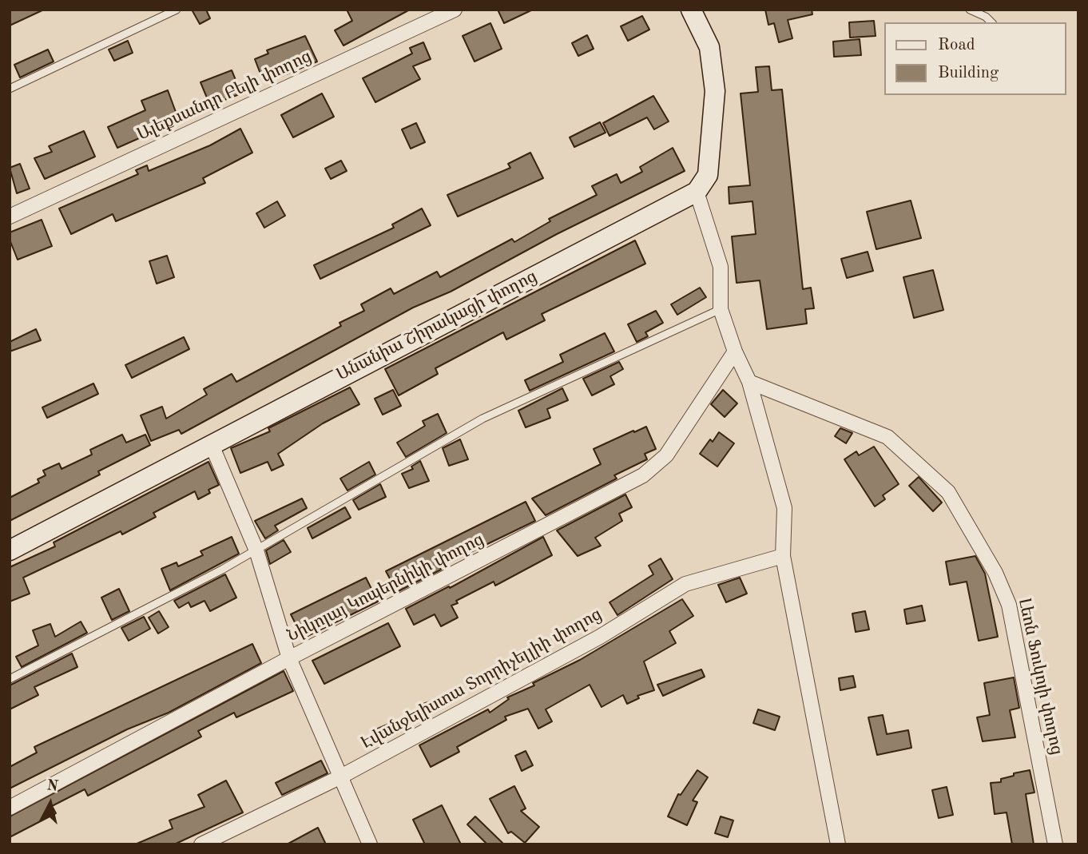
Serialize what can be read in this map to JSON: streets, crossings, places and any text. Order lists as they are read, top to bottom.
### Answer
{
  "streets": {
    "main road": ["Անանիա Շիրակացի փողոց"],
    "street": [
      "Ալեքսանդր Բելի փողոց",
      "Նիկոլայ Կոպերնիկի փողոց",
      "Լեոն Ֆուկոյի փողոց",
      "Էվանջելիստա Տորրիչելլիի փողոց"
    ]
  },
  "legend": ["Road", "Building"],
  "north": "top"
}
